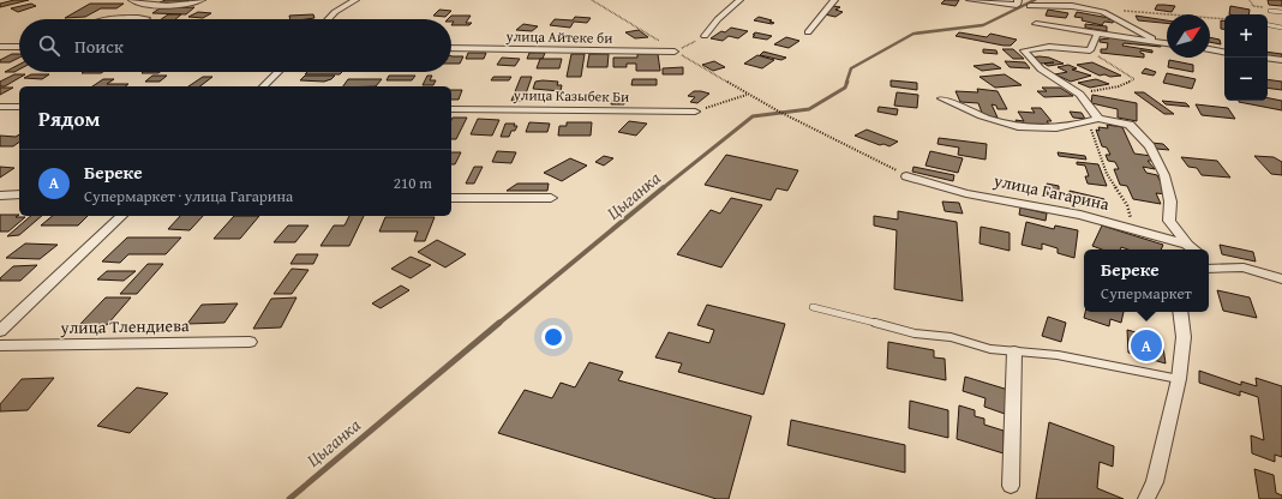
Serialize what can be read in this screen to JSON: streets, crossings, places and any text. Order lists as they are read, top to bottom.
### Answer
{
  "streets": {
    "street": [
      "улица Айтеке би",
      "улица Казыбек Би",
      "улица Гагарина",
      "улица Тлендиева"
    ]
  },
  "water": ["Цыганка"],
  "north": "top right",
  "page": {
    "map_buttons": ["+", "−"],
    "search": "Поиск",
    "heading": "Рядом",
    "list": [
      {
        "mark": "A",
        "name": "Береке",
        "note": "Супермаркет · улица Гагарина",
        "value": "210 m"
      }
    ],
    "popup": ["Береке", "Супермаркет"],
    "pins": "A"
  }
}
